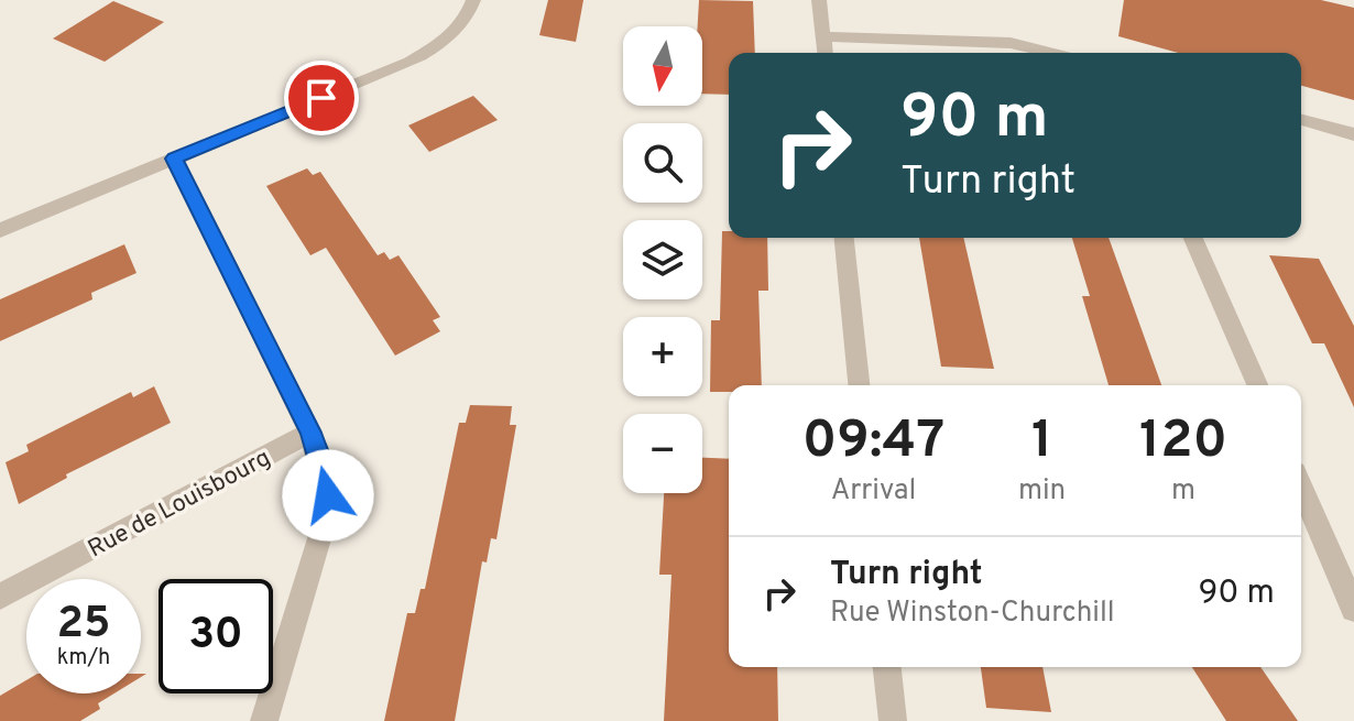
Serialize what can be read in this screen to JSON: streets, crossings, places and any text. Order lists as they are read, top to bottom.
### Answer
{
  "streets": {
    "street": ["Rue de Louisbourg"]
  },
  "north": "bottom",
  "page": {
    "map_buttons": ["+", "−"],
    "turn": ["90 m", "Turn right"],
    "eta": [
      "09:47",
      "Arrival",
      "1",
      "min",
      "120",
      "m"
    ],
    "list": [
      {
        "name": "Turn right",
        "note": "Rue Winston-Churchill",
        "value": "90 m"
      }
    ],
    "speed": "25 km/h",
    "limit": "30"
  }
}
